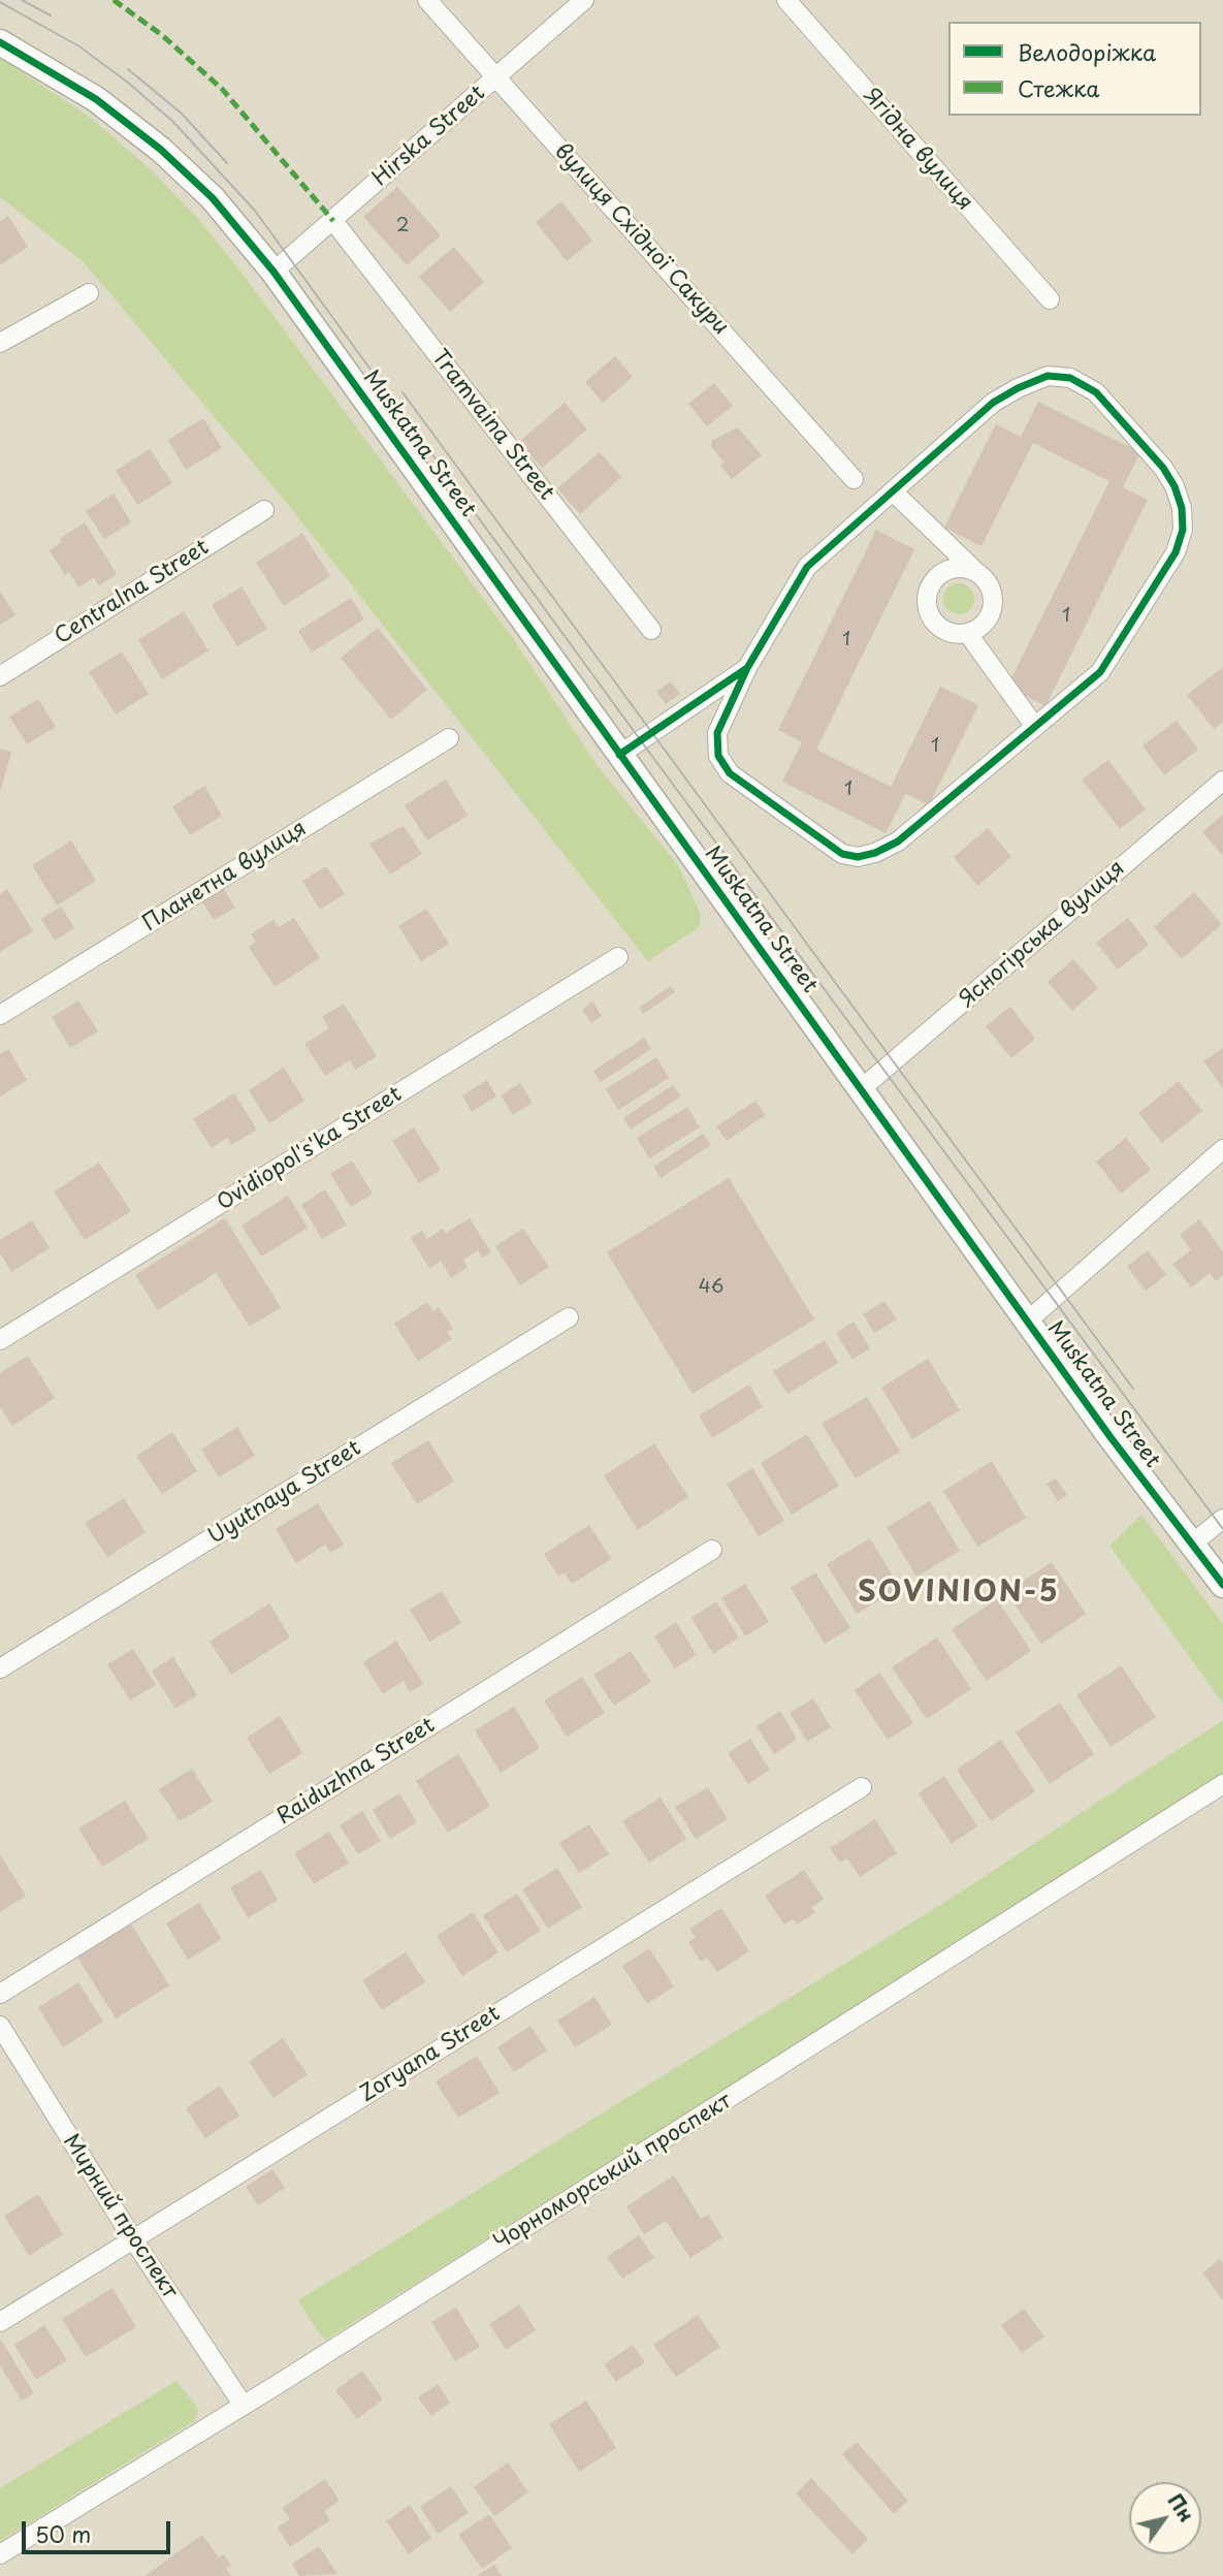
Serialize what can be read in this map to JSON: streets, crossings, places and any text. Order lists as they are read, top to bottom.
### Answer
{
  "streets": {
    "street": [
      "Hirska Street",
      "Ягідна вулиця",
      "вулиця Східної Сакури",
      "Tramvaina Street",
      "Muskatna Street",
      "Centralna Street",
      "Планетна вулиця",
      "Ясногірська вулиця",
      "Ovidiopol's'ka Street",
      "Uyutnaya Street",
      "Raiduzhna Street",
      "Zoryana Street",
      "Чорноморський проспект",
      "Мирний проспект"
    ]
  },
  "crossings": [
    ["Hirska Street", "вулиця Східної Сакури"],
    ["Hirska Street", "Tramvaina Street"],
    ["Hirska Street", "Muskatna Street"],
    ["Muskatna Street", "Ясногірська вулиця"],
    ["Zoryana Street", "Мирний проспект"],
    ["Чорноморський проспект", "Мирний проспект"]
  ],
  "districts": ["SOVINION-5"],
  "house_numbers": [
    "2",
    "1",
    "1",
    "1",
    "1",
    "46"
  ],
  "legend": ["Велодоріжка", "Стежка"],
  "scale_bar": "50 m",
  "north": "top right"
}
